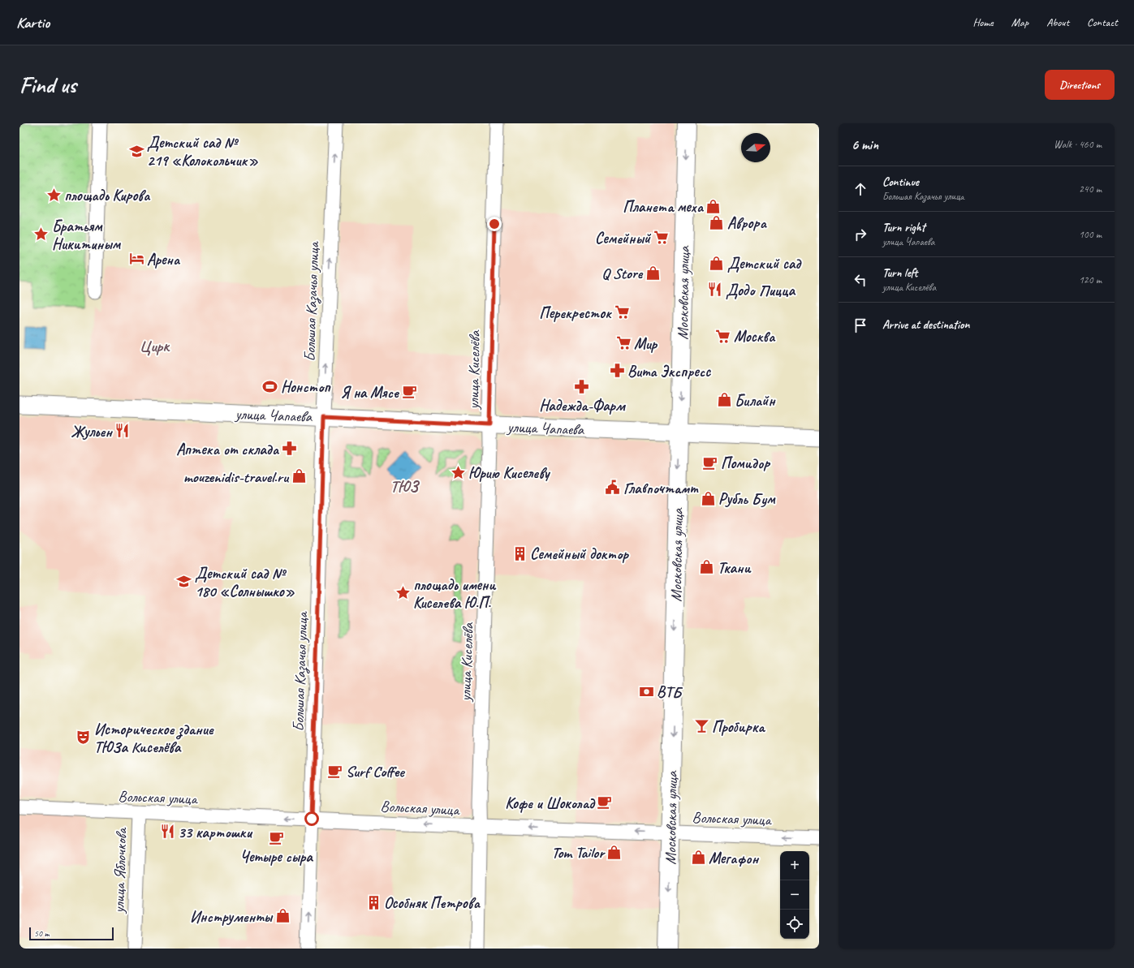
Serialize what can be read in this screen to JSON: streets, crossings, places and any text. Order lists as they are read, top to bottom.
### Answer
{
  "streets": {
    "main road": ["Московская улица"],
    "street": [
      "Большая Казачья улица",
      "улица Киселёва",
      "улица Чапаева",
      "Вольская улица",
      "улица Яблочкова"
    ]
  },
  "crossings": [
    ["Московская улица", "улица Чапаева"],
    ["Московская улица", "Вольская улица"],
    ["Большая Казачья улица", "улица Чапаева"],
    ["Большая Казачья улица", "Вольская улица"],
    ["улица Киселёва", "улица Чапаева"],
    ["улица Киселёва", "Вольская улица"],
    ["Вольская улица", "улица Яблочкова"]
  ],
  "one_way": ["Московская улица", "Большая Казачья улица", "Вольская улица"],
  "districts": ["Цирк", "ТЮЗ"],
  "places": {
    "school or university": ["Детский сад № 219 «Колокольчик»", "Детский сад № 180 «Солнышко»"],
    "place": [
      "площадь Кирова",
      "Братьям Никитиным",
      "Юрию Киселеву",
      "площадь имени Киселева Ю.П."
    ],
    "shop": [
      "Планета меха",
      "Аврора",
      "Детский сад",
      "Q Store",
      "Билайн",
      "mouzenidis-travel.ru",
      "Рубль Бум",
      "Ткани",
      "Tom Tailor",
      "Мегафон",
      "Инструменты"
    ],
    "supermarket": [
      "Семейный",
      "Перекресток",
      "Москва",
      "Мир"
    ],
    "hotel": ["Арена"],
    "restaurant": ["Додо Пицца", "Жульен", "33 картошки"],
    "pharmacy": ["Вита Экспресс", "Надежда-Фарм", "Аптека от склада"],
    "sports": ["Нонстоп"],
    "cafe": [
      "Я на Мясе",
      "Помидор",
      "Surf Coffee",
      "Кофе и Шоколад",
      "Четыре сыра"
    ],
    "public building": ["Главпочтамт"],
    "building": ["Семейный доктор", "Особняк Петрова"],
    "bank": ["ВТБ"],
    "bar": ["Пробирка"],
    "theatre": ["Историческое здание ТЮЗа Киселёва"]
  },
  "scale_bar": "50 m",
  "north": "right",
  "page": {
    "header": "Kartio",
    "nav": [
      "Home",
      "Map",
      "About",
      "Contact"
    ],
    "buttons": "Directions",
    "title": "Find us",
    "heading": ["6 min", "Walk · 460 m"],
    "list": [
      ["Continue", "Большая Казачья улица", "240 m"],
      ["Turn right", "улица Чапаева", "100 m"],
      ["Turn left", "улица Киселёва", "120 m"],
      "Arrive at destination"
    ],
    "map_buttons": ["+", "−"],
    "scale": "50 m"
  }
}
